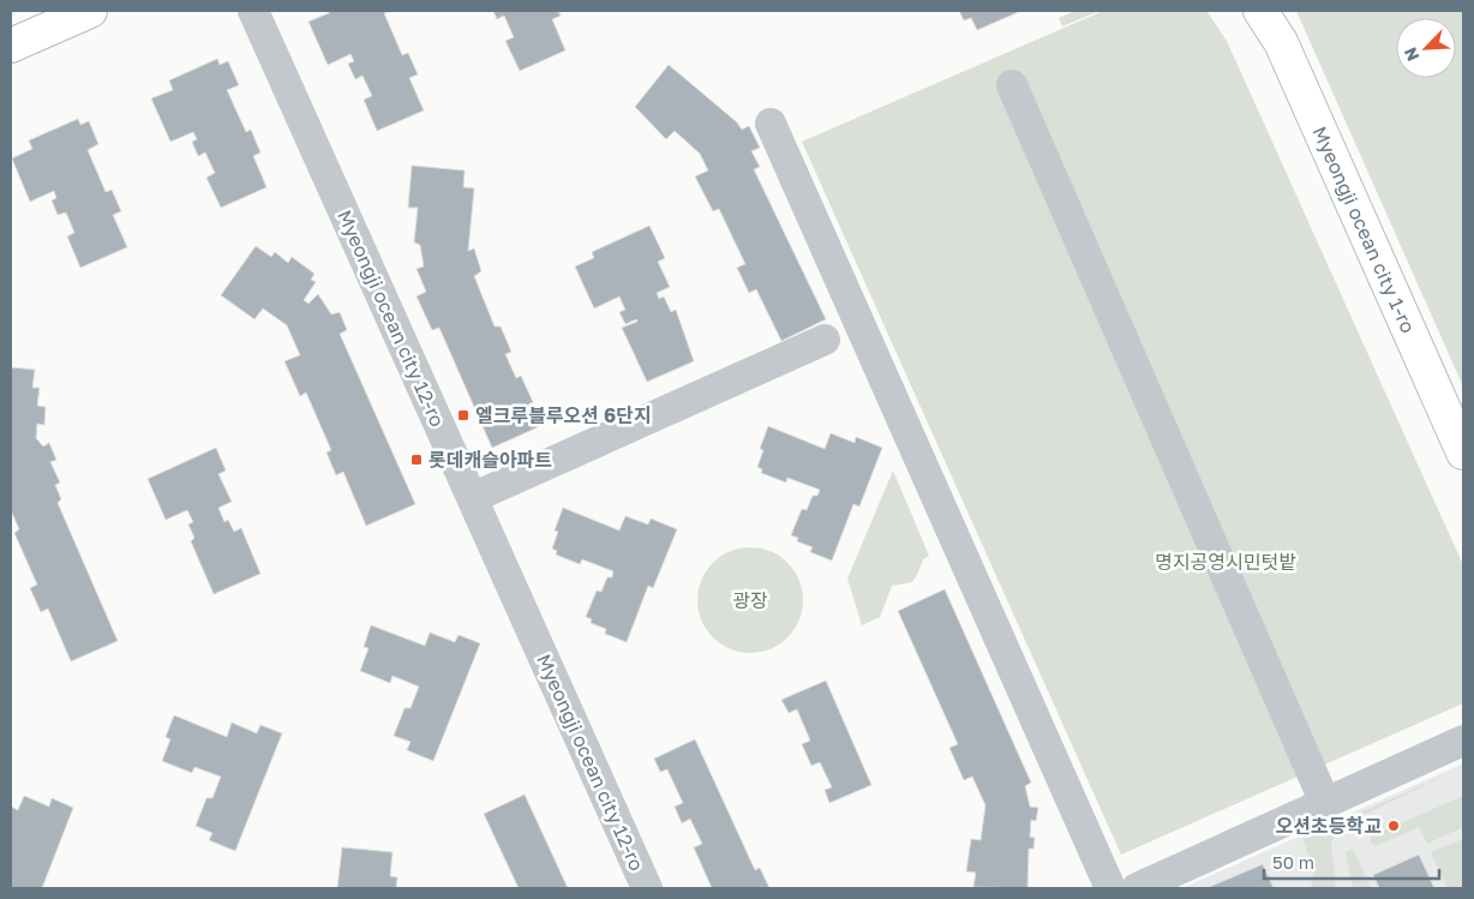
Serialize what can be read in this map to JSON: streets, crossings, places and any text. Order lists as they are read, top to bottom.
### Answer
{
  "streets": {
    "main road": ["Myeongji ocean city 1-ro"],
    "street": ["Myeongji ocean city 12-ro"]
  },
  "parks": ["명지공영시민텃밭", "광장"],
  "places": {
    "transit": ["엘크루블루오션 6단지", "롯데캐슬아파트"],
    "other": ["오션초등학교"]
  },
  "scale_bar": "50 m",
  "north": "bottom left"
}
